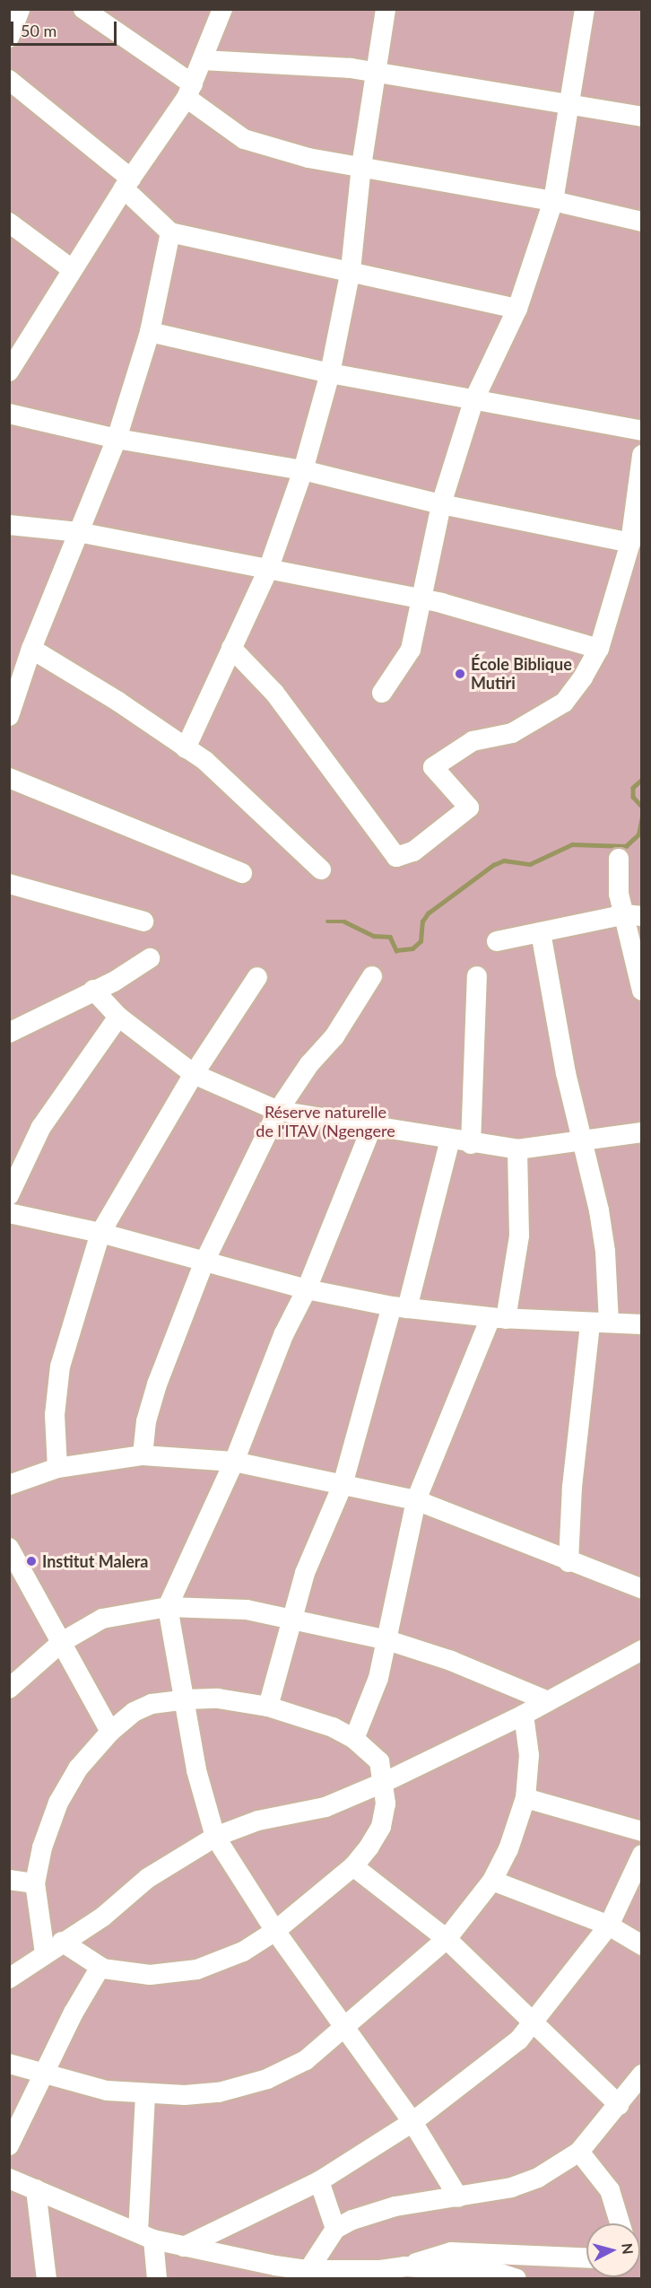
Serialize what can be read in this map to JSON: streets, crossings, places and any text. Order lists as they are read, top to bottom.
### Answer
{
  "parks": ["Réserve naturelle de l'ITAV (Ngengere"],
  "places": ["École Biblique Mutiri", "Institut Malera"],
  "scale_bar": "50 m",
  "north": "right"
}
